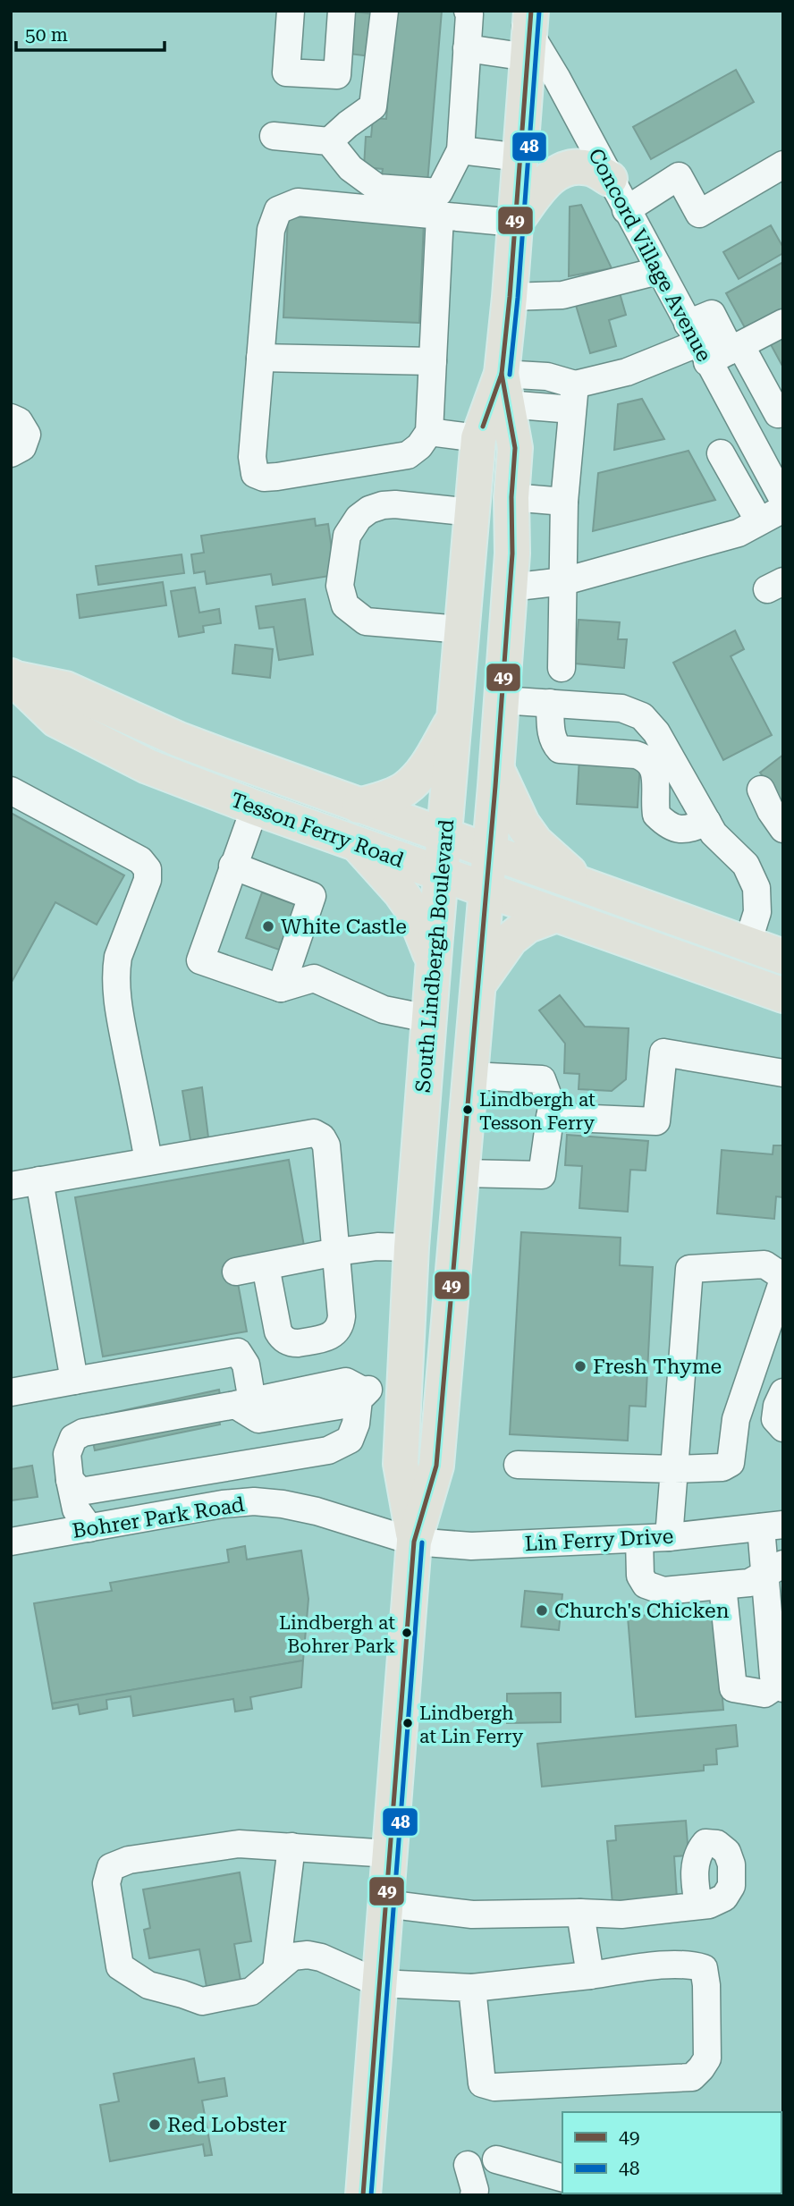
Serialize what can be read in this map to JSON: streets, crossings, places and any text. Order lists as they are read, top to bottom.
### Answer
{
  "streets": {
    "main road": ["Tesson Ferry Road", "South Lindbergh Boulevard"],
    "street": ["Concord Village Avenue", "Bohrer Park Road", "Lin Ferry Drive"]
  },
  "crossings": [
    ["Concord Village Avenue", "South Lindbergh Boulevard"],
    ["Tesson Ferry Road", "South Lindbergh Boulevard"],
    ["South Lindbergh Boulevard", "Bohrer Park Road"],
    ["South Lindbergh Boulevard", "Lin Ferry Drive"],
    ["Bohrer Park Road", "Lin Ferry Drive"]
  ],
  "places": [
    "White Castle",
    "Lindbergh at Tesson Ferry",
    "Fresh Thyme",
    "Church's Chicken",
    "Lindbergh at Bohrer Park",
    "Lindbergh at Lin Ferry",
    "Red Lobster"
  ],
  "lines": ["transit line 49", "transit line 48"],
  "legend": ["49", "48"],
  "scale_bar": "50 m"
}
